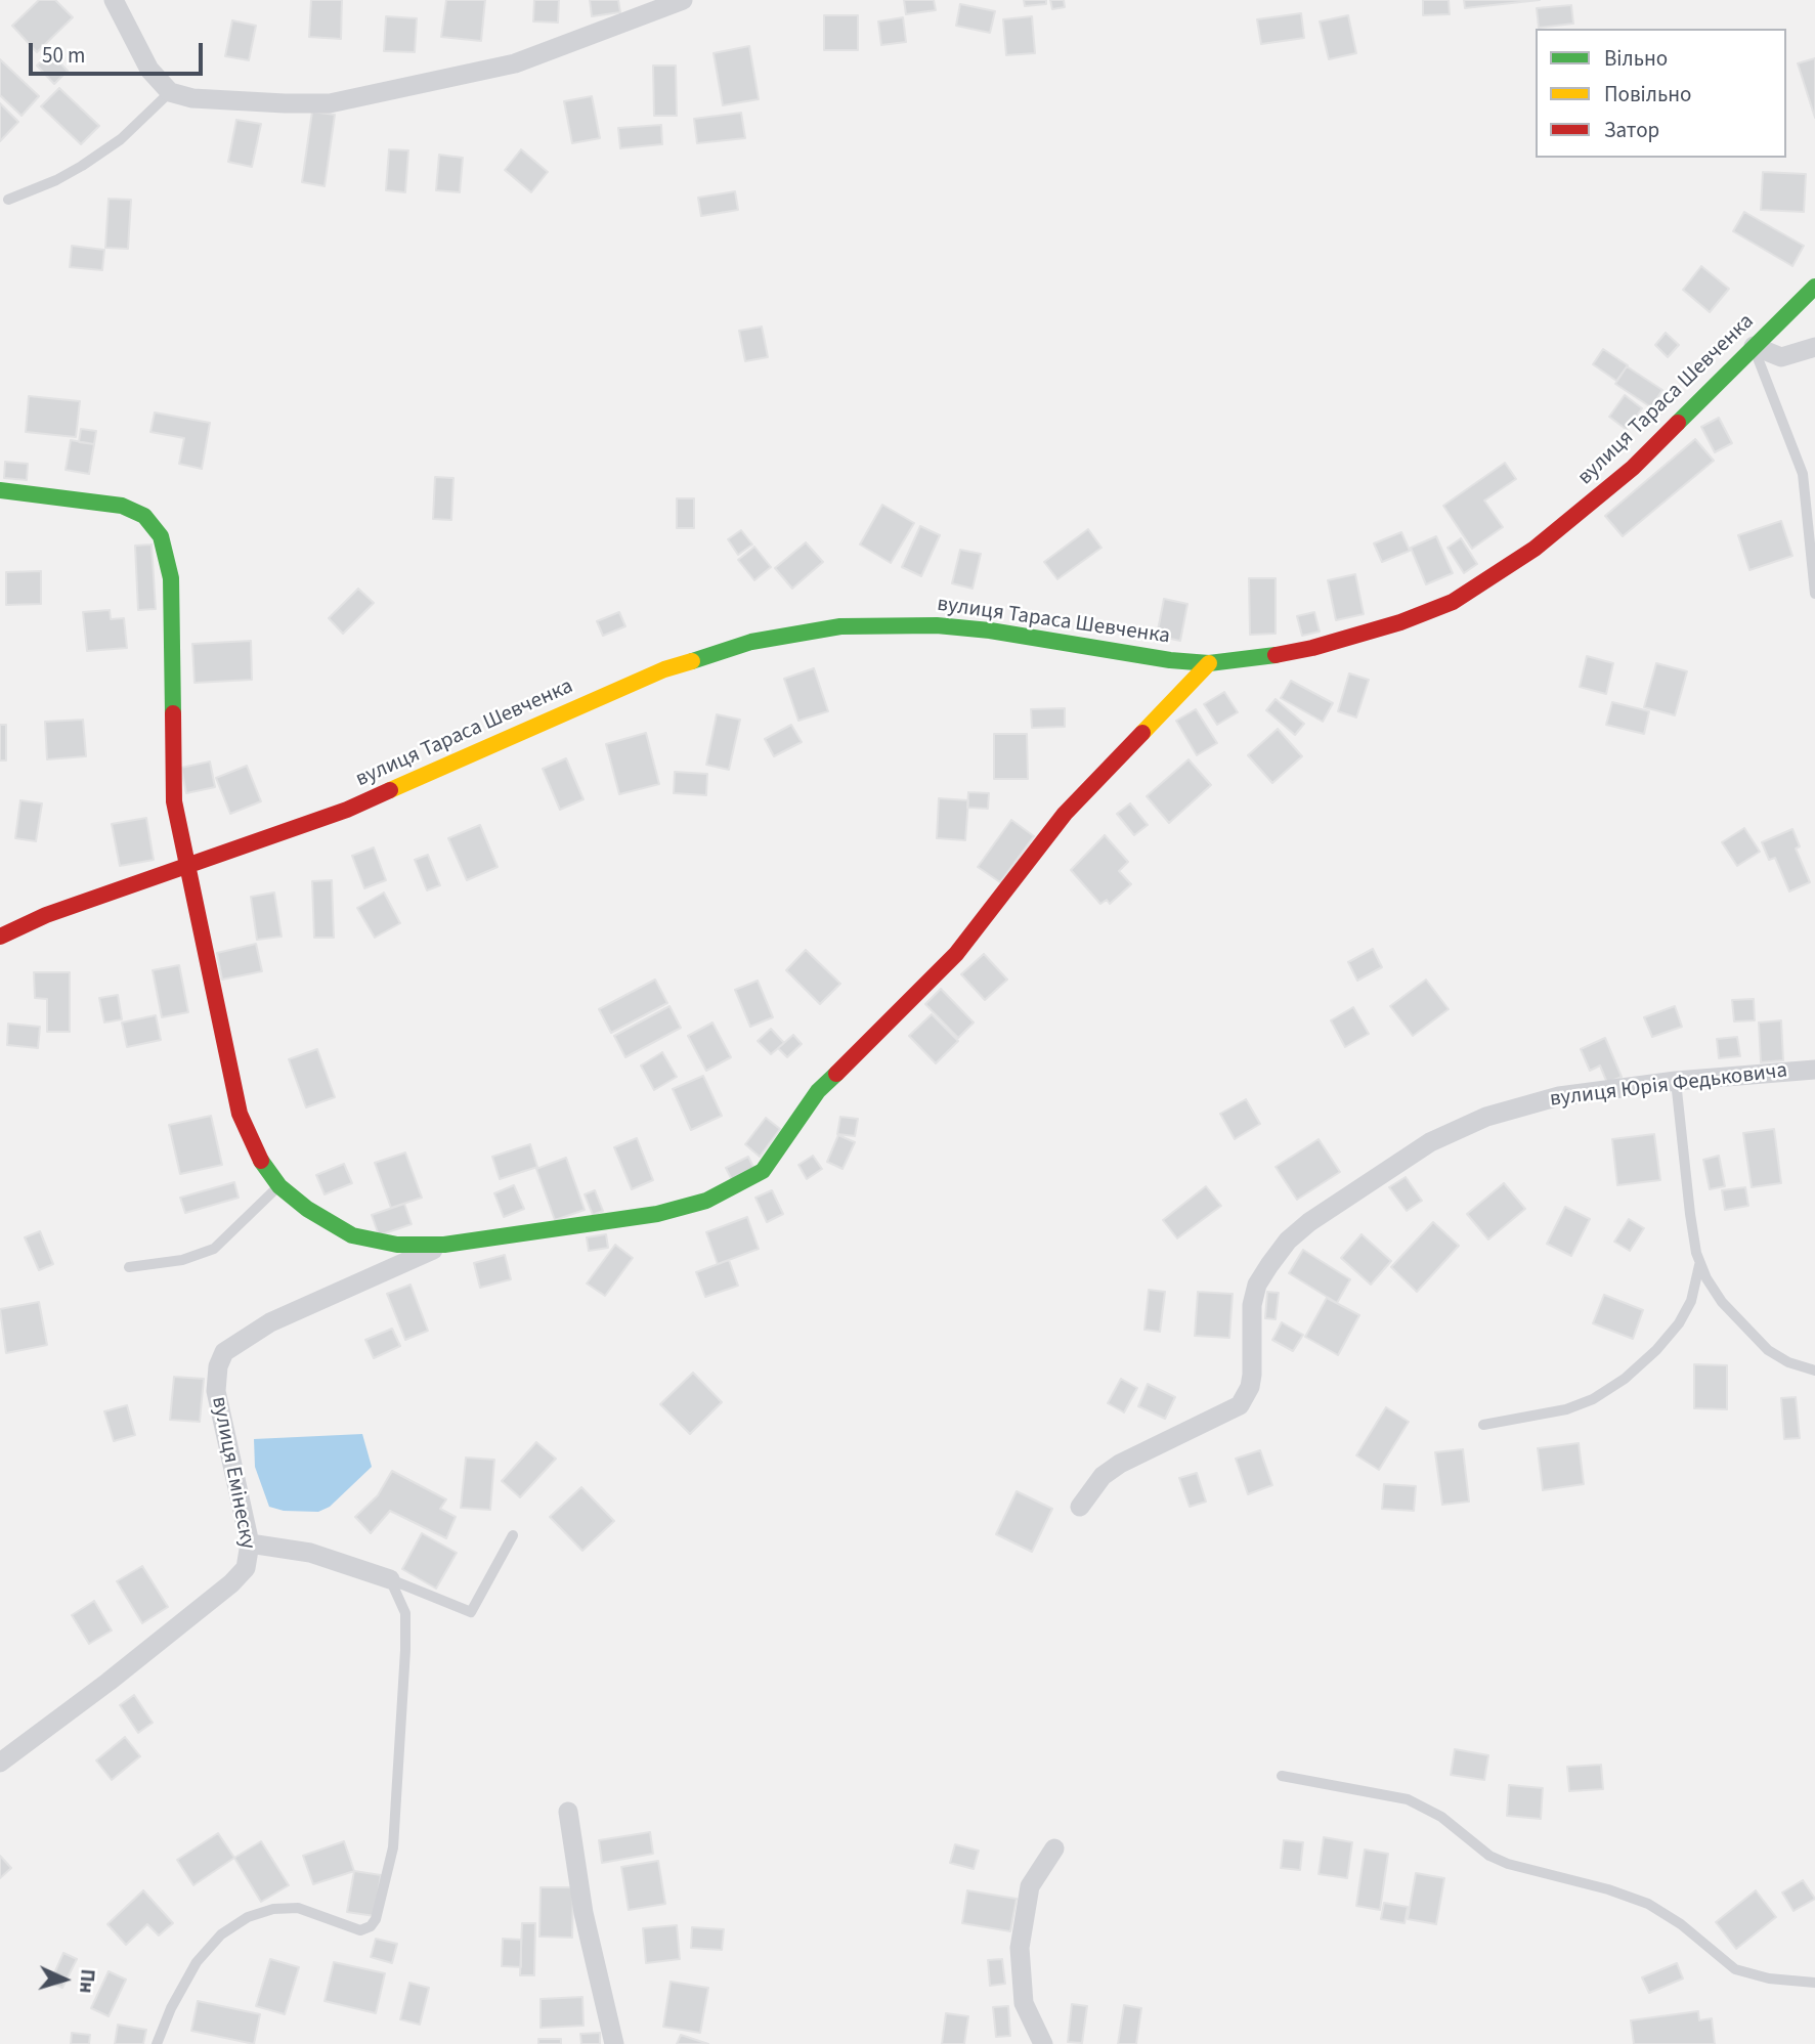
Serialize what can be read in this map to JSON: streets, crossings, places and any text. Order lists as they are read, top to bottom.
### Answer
{
  "streets": {
    "street": ["вулиця Тараса Шевченка", "вулиця Юрія Федьковича", "вулиця Емінеску"]
  },
  "legend": ["Вільно", "Повільно", "Затор"],
  "scale_bar": "50 m",
  "north": "right"
}
